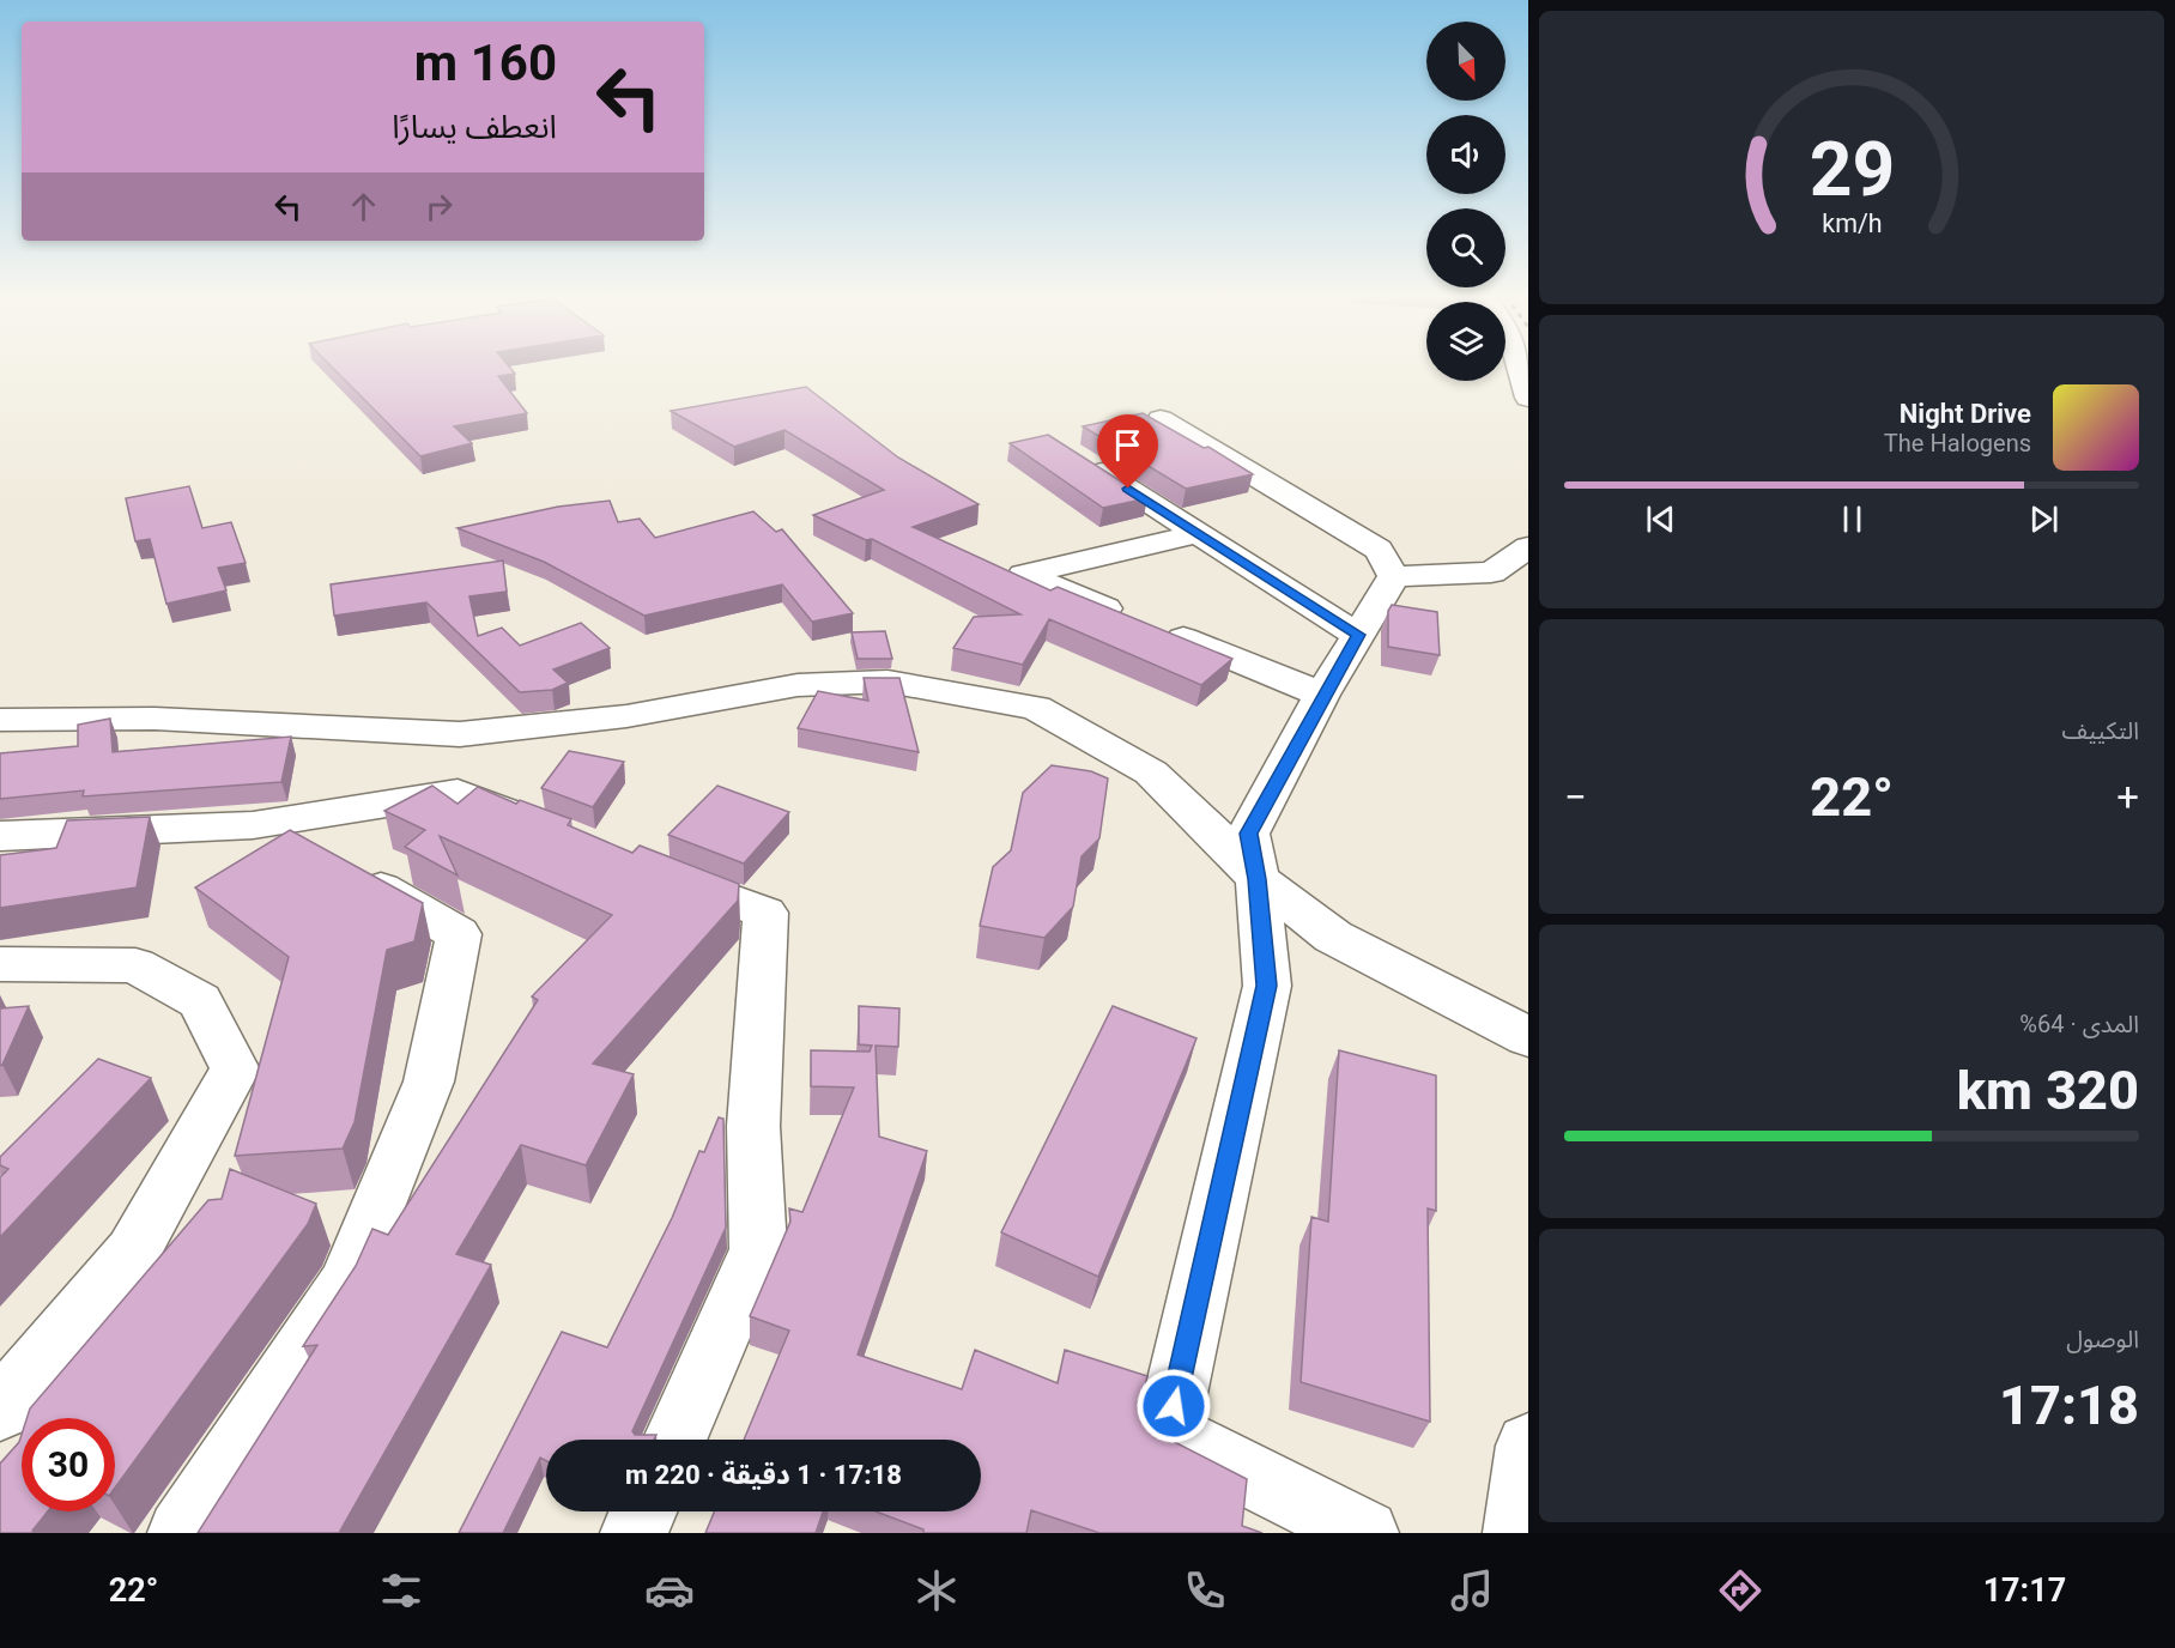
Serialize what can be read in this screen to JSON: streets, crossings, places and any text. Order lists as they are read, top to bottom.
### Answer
{
  "north": "bottom right",
  "page": {
    "turn": ["160 m", "انعطف يسارًا"],
    "song": ["Night Drive", "The Halogens"],
    "tile": [
      "التكييف",
      ["المدى · 64%", "320 km"],
      ["الوصول", "17:18"]
    ],
    "heat": ["−", "22°", "+"],
    "limit": "30",
    "trip": "17:18 · 1 دقيقة · 220 m",
    "tabs": ["17:17", "22°"],
    "gauge": ["29", "km/h"]
  }
}
